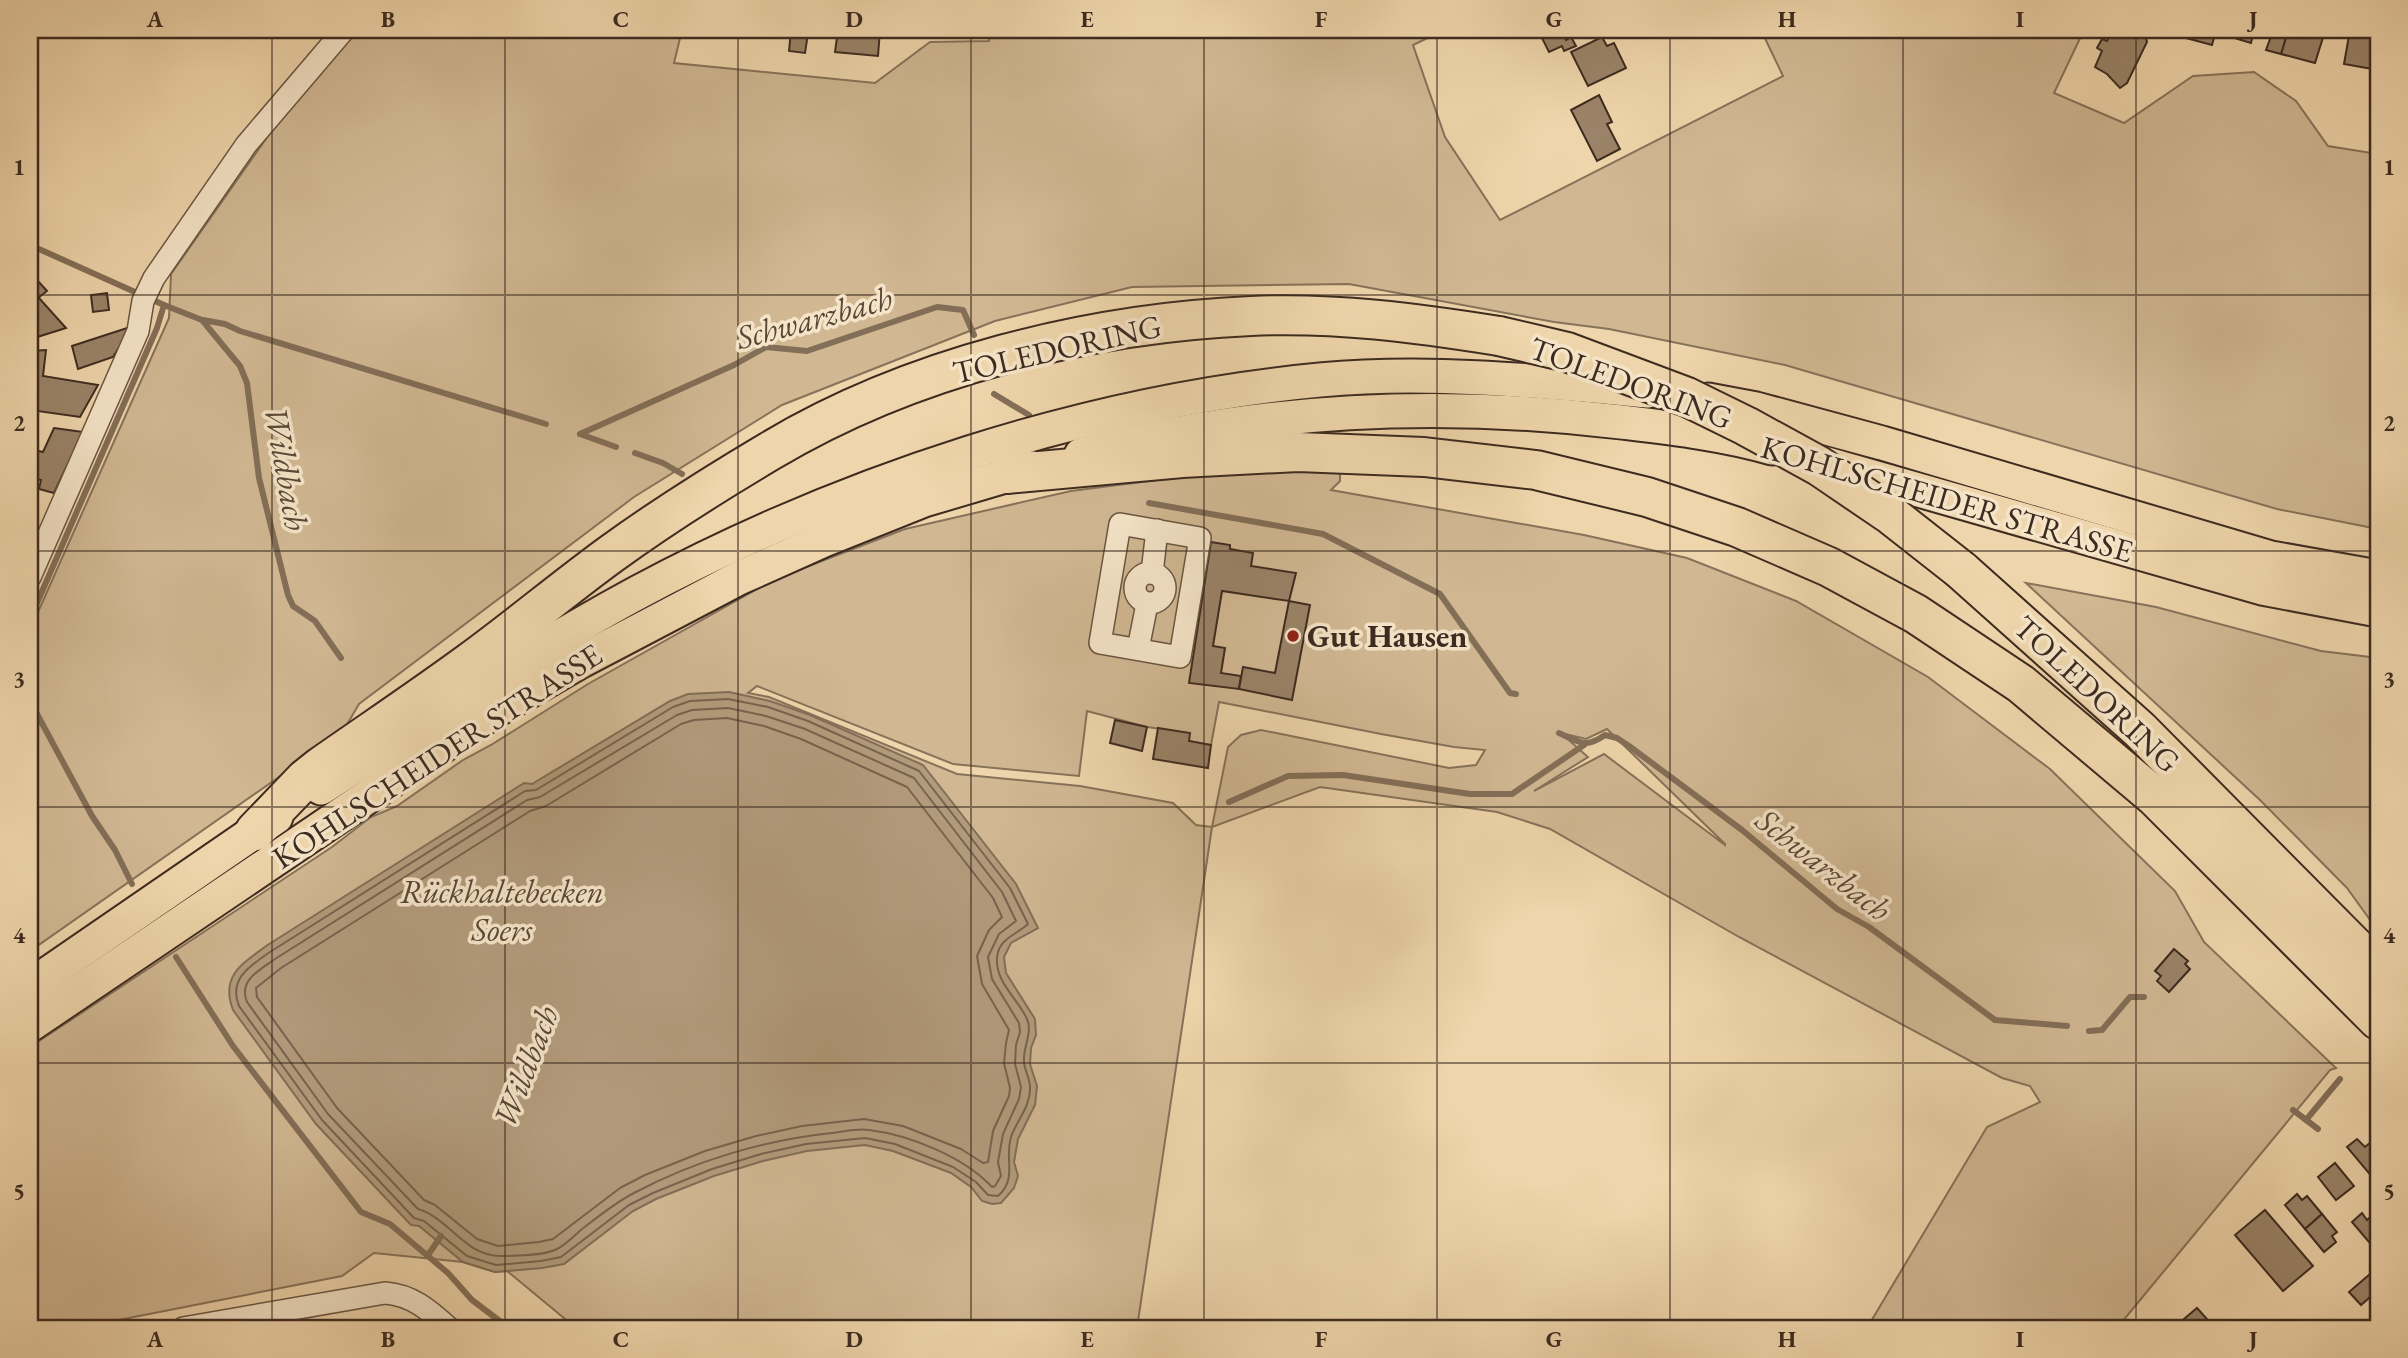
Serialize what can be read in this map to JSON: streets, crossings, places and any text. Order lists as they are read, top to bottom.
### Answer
{
  "streets": {
    "highway": ["TOLEDORING"],
    "main road": ["KOHLSCHEIDER STRASSE"]
  },
  "crossings": [
    ["TOLEDORING", "KOHLSCHEIDER STRASSE"]
  ],
  "water": ["Schwarzbach", "Wildbach", "Rückhaltebecken Soers"],
  "places": ["Gut Hausen"],
  "grid": {
    "columns": [
      "A",
      "B",
      "C",
      "D",
      "E",
      "F",
      "G",
      "H",
      "I",
      "J"
    ],
    "rows": [
      "1",
      "2",
      "3",
      "4",
      "5"
    ]
  }
}
